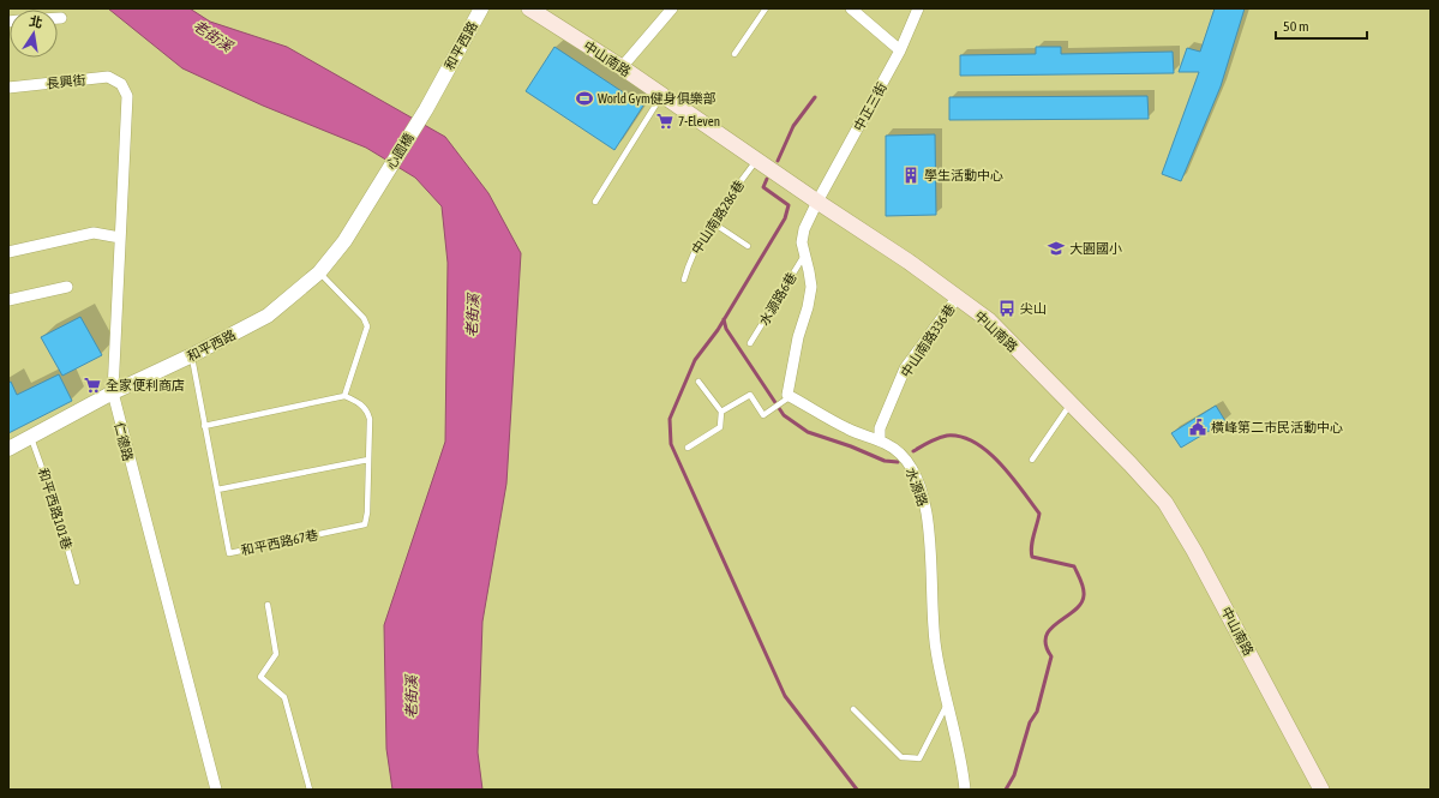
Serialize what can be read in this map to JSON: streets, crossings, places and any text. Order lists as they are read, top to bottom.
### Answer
{
  "streets": {
    "main road": ["中山南路"],
    "street": [
      "和平西路",
      "長興街",
      "中正三街",
      "心園橋",
      "中山南路336巷",
      "仁德路",
      "水源路"
    ],
    "lane": [
      "中山南路286巷",
      "水源路6巷",
      "和平西路101巷",
      "和平西路67巷"
    ]
  },
  "crossings": [
    ["和平西路", "心園橋"],
    ["和平西路", "仁德路"],
    ["和平西路", "和平西路101巷"],
    ["和平西路", "和平西路67巷"],
    ["中山南路", "中正三街"],
    ["中山南路", "中山南路286巷"],
    ["中山南路", "中山南路336巷"],
    ["長興街", "仁德路"],
    ["中山南路336巷", "水源路"]
  ],
  "water": ["老街溪"],
  "places": {
    "sports": ["World Gym健身俱樂部"],
    "supermarket": ["7-Eleven", "全家便利商店"],
    "building": ["學生活動中心"],
    "school or university": ["大園國小"],
    "bus stop": ["尖山"],
    "public building": ["橫峰第二市民活動中心"]
  },
  "scale_bar": "50 m",
  "north": "top"
}
